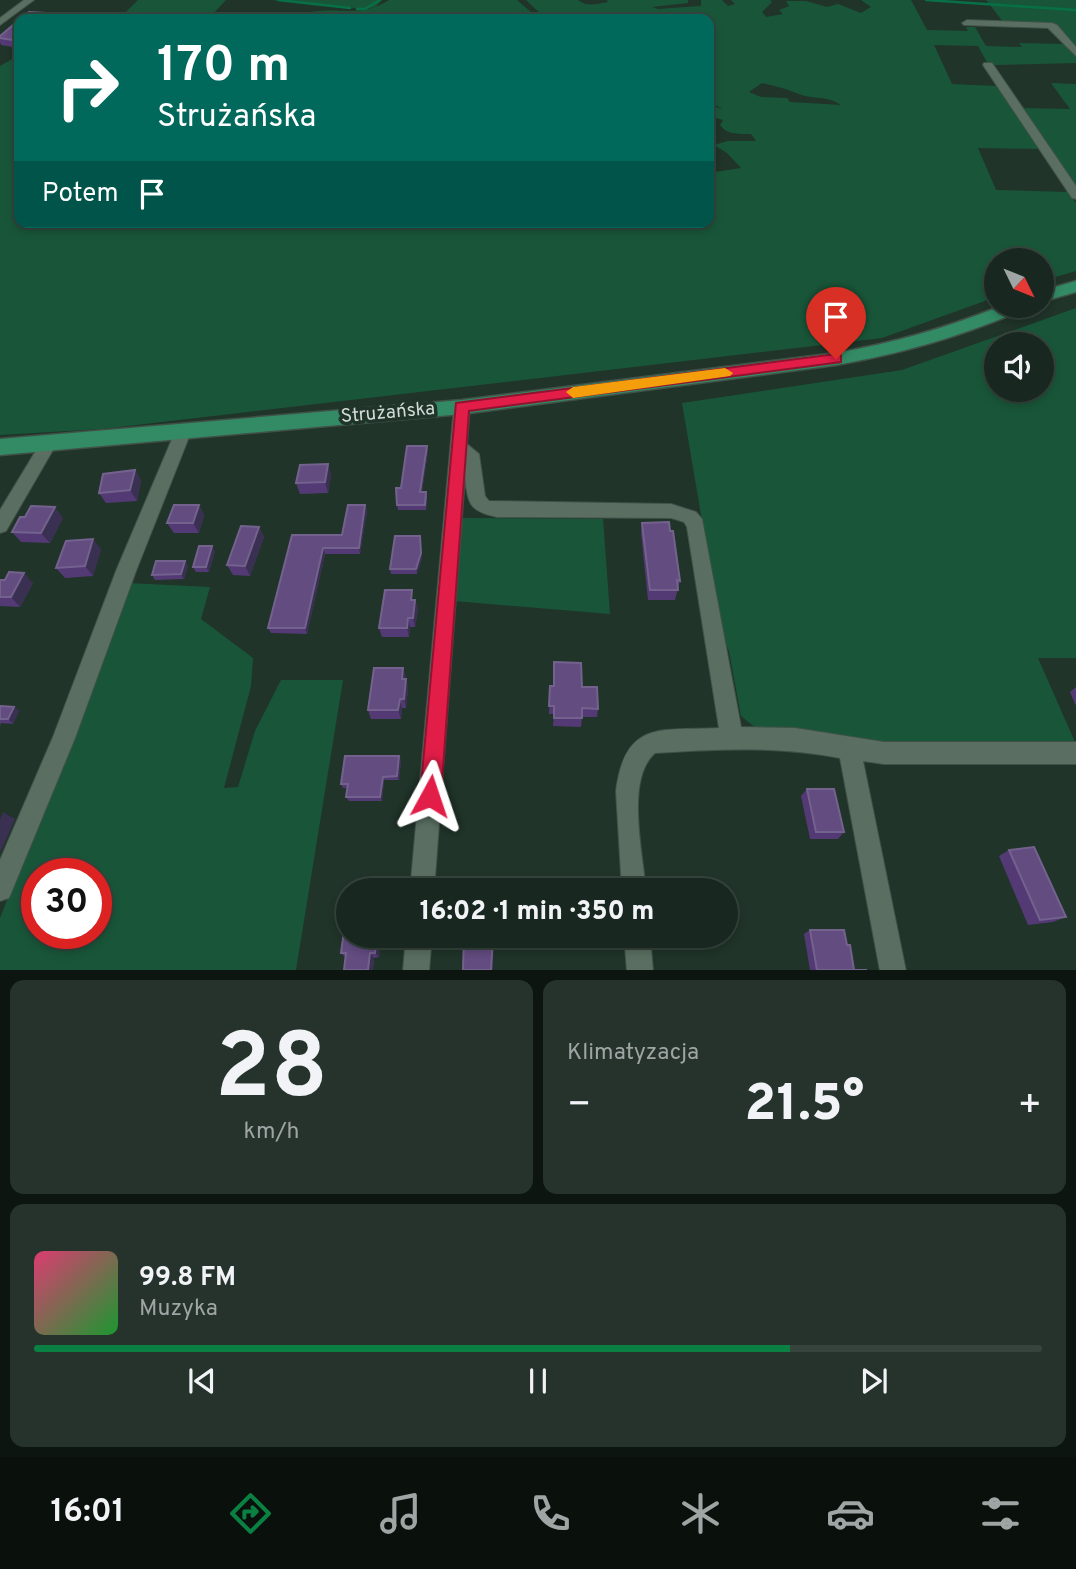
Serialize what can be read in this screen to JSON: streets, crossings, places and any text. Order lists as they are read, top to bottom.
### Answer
{
  "streets": {
    "main road": ["Strużańska"]
  },
  "north": "bottom right",
  "page": {
    "turn": ["170 m", "Strużańska"],
    "then": "Potem",
    "limit": "30",
    "trip": "16:02 · 1 min · 350 m",
    "tile": [
      ["28", "km/h"],
      "Klimatyzacja"
    ],
    "heat": ["−", "21.5°", "+"],
    "song": ["99.8 FM", "Muzyka"],
    "tabs": "16:01"
  }
}
